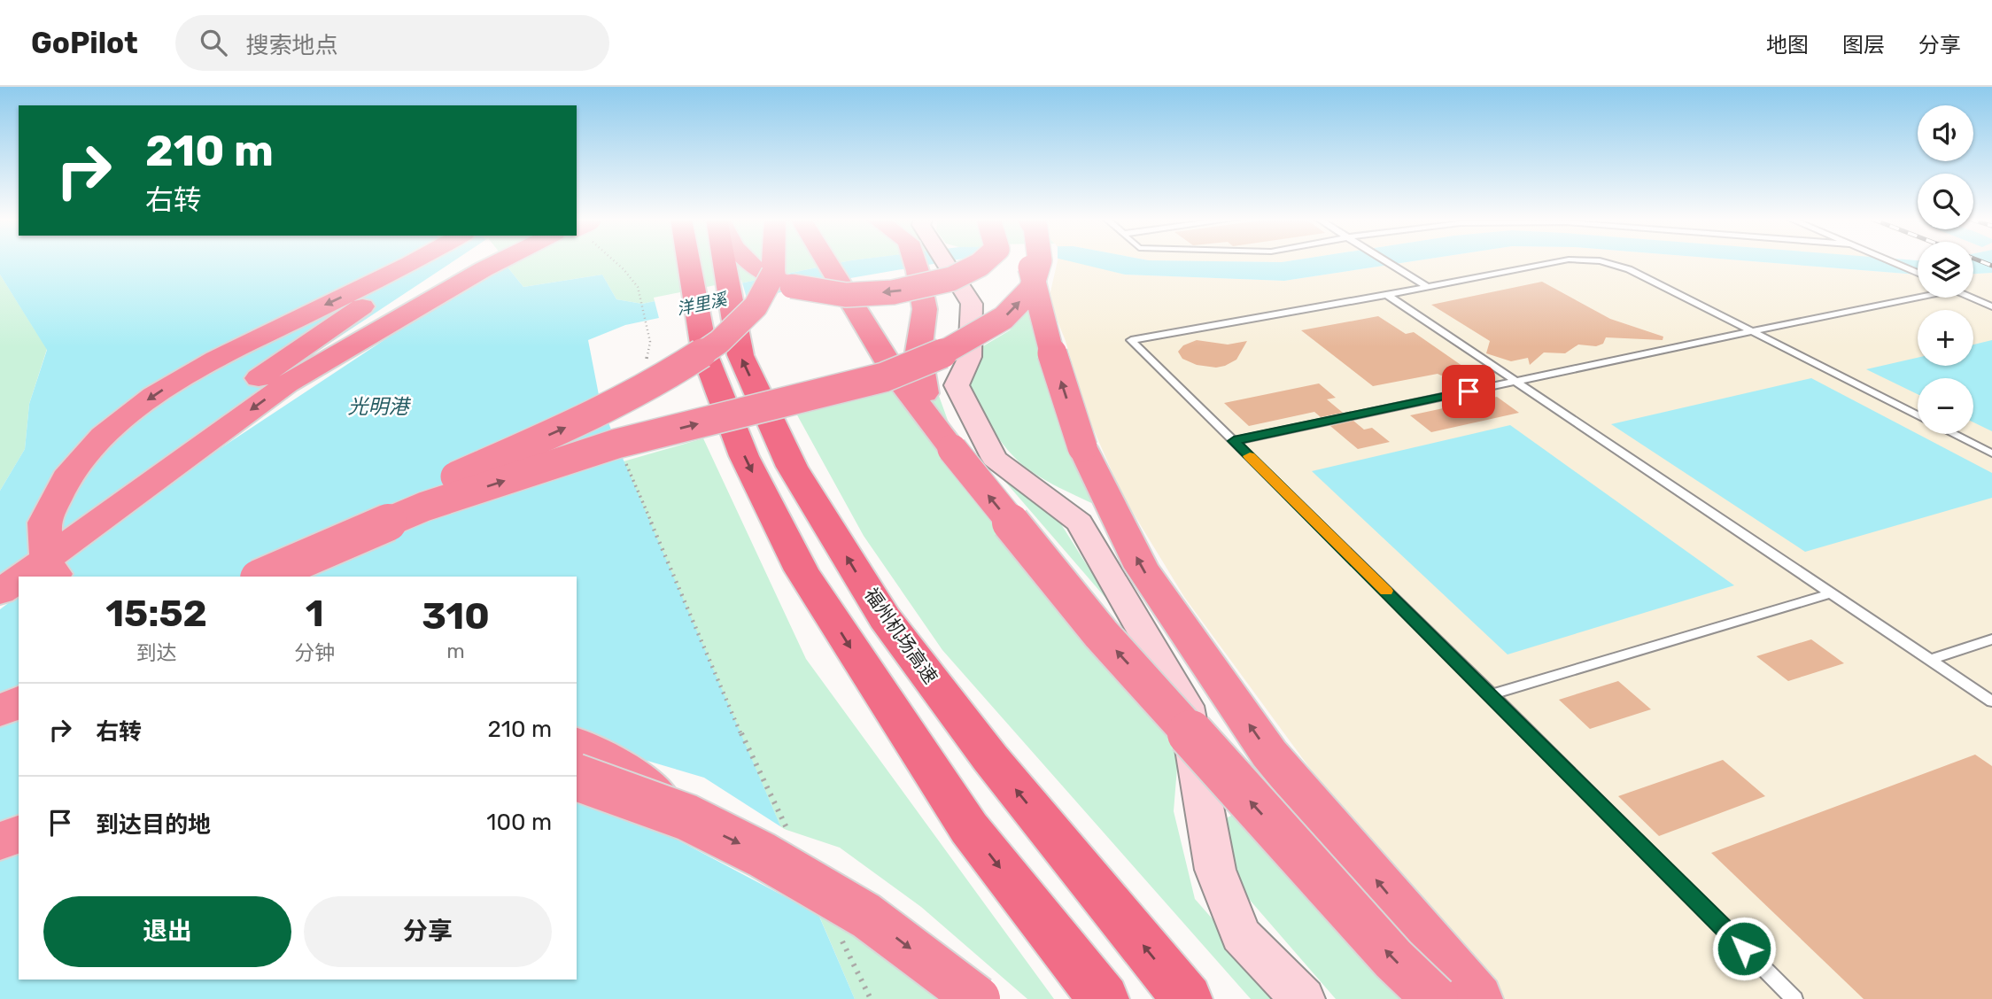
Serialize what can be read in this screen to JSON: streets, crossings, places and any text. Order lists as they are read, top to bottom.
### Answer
{
  "streets": {
    "highway": ["福州机场高速"]
  },
  "water": ["洋里溪", "光明港"],
  "page": {
    "header": "GoPilot",
    "search": "搜索地点",
    "nav": ["地图", "图层", "分享"],
    "map_buttons": ["+", "−"],
    "turn": ["210 m", "右转"],
    "eta": [
      "15:52",
      "到达",
      "1",
      "分钟",
      "310",
      "m"
    ],
    "list": [
      {
        "name": "右转",
        "value": "210 m"
      },
      {
        "name": "到达目的地",
        "value": "100 m"
      }
    ],
    "buttons": ["退出", "分享"]
  }
}
